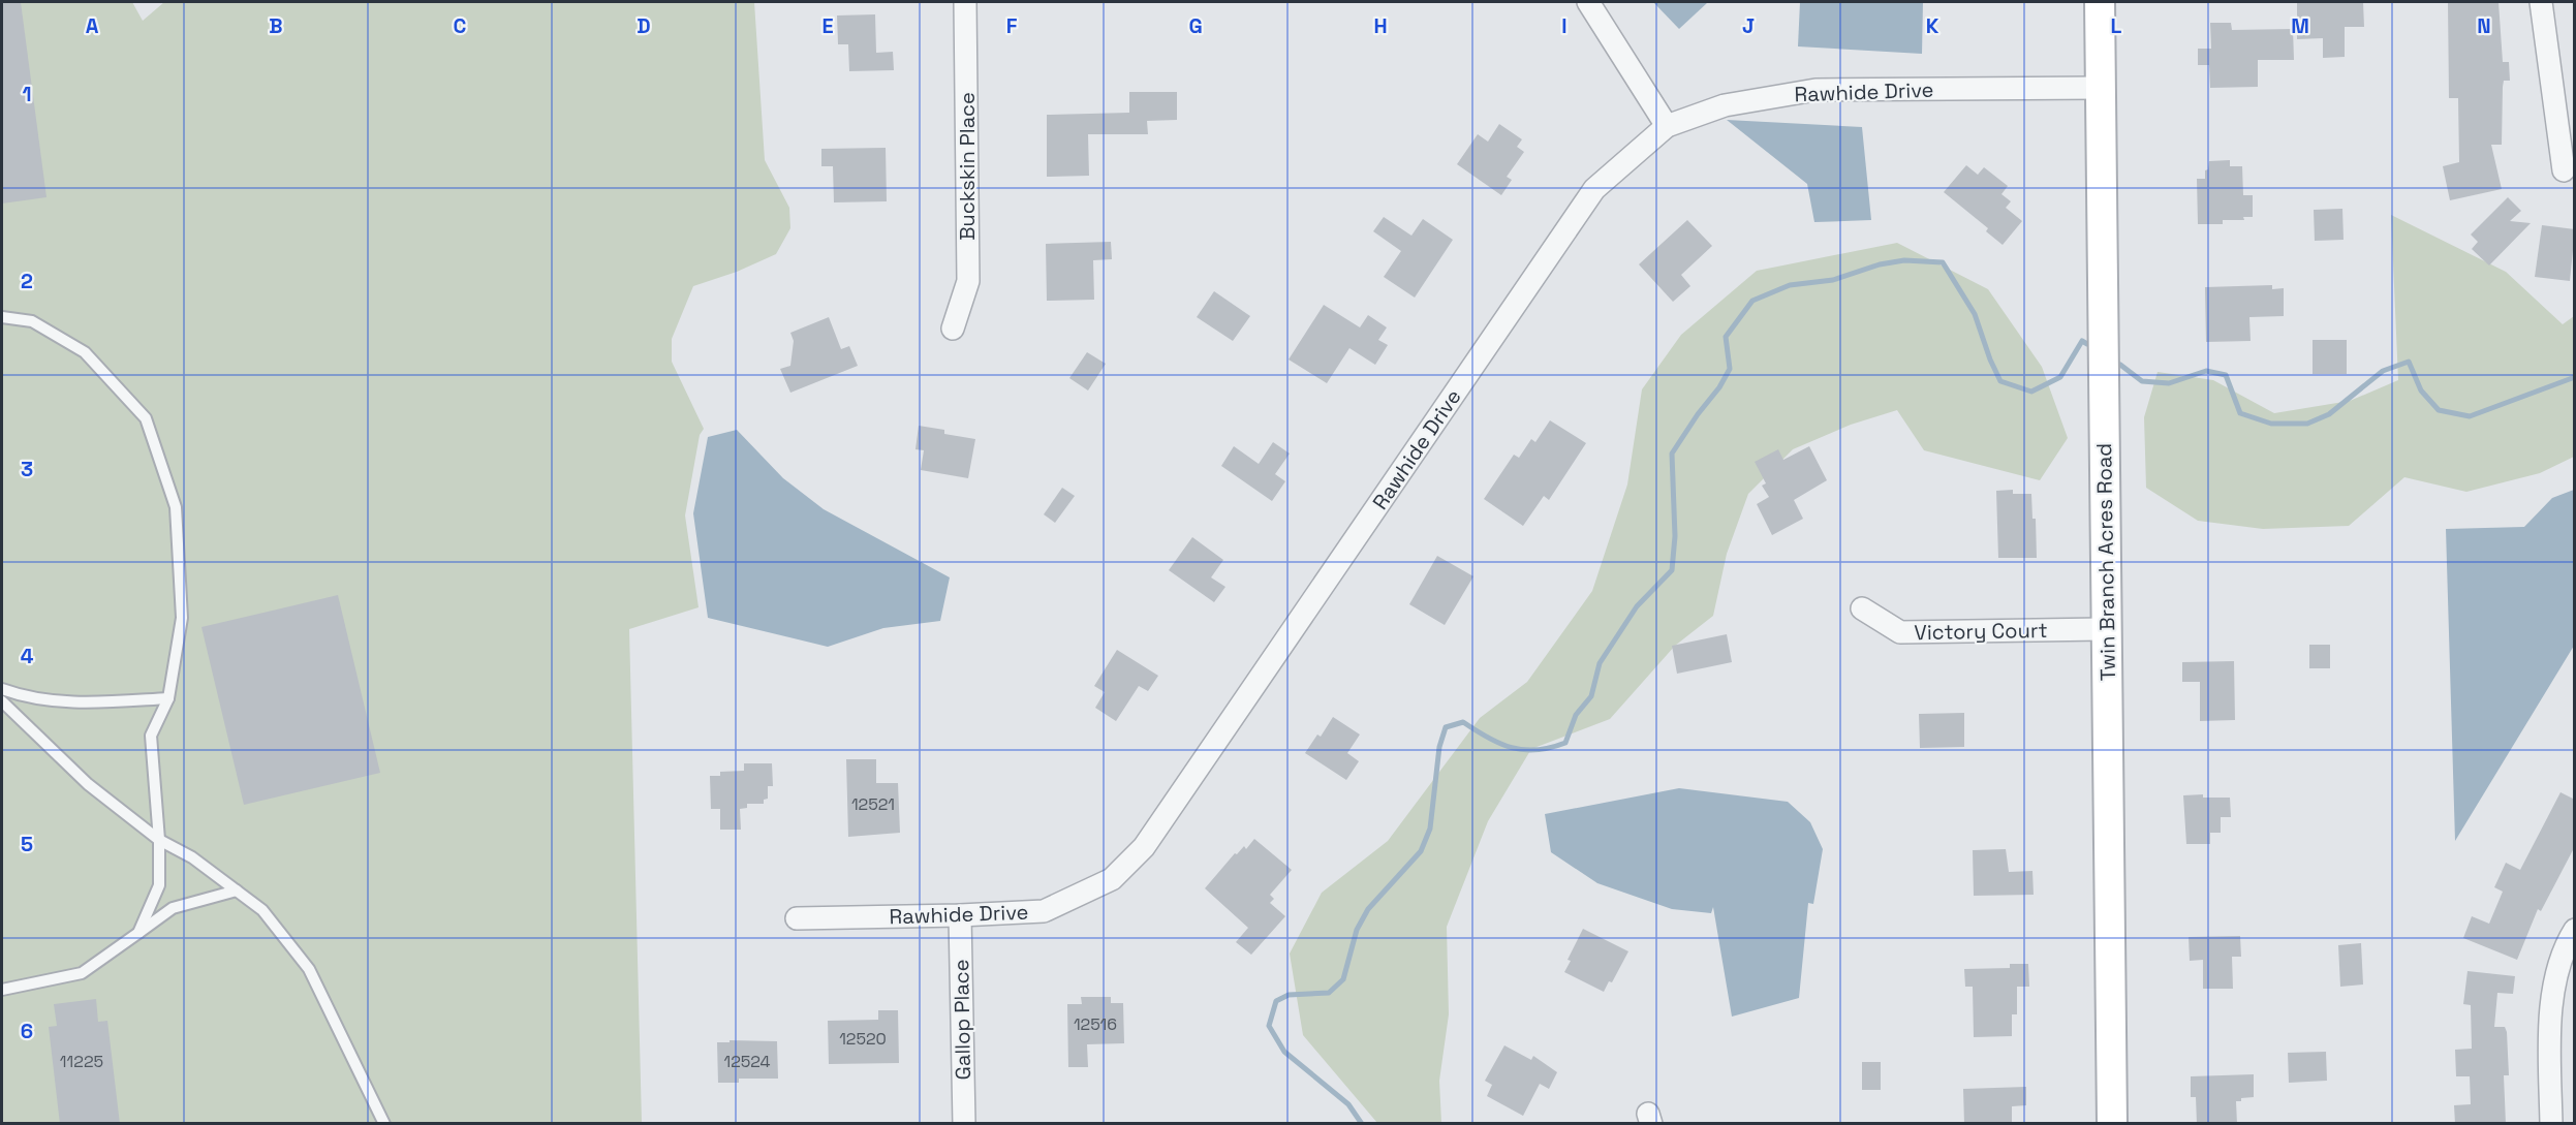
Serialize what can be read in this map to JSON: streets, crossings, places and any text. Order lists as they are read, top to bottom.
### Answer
{
  "streets": {
    "street": [
      "Rawhide Drive",
      "Buckskin Place",
      "Twin Branch Acres Road",
      "Victory Court",
      "Gallop Place"
    ]
  },
  "crossings": [
    ["Rawhide Drive", "Twin Branch Acres Road"],
    ["Rawhide Drive", "Gallop Place"],
    ["Twin Branch Acres Road", "Victory Court"]
  ],
  "house_numbers": [
    "12521",
    "12516",
    "12520",
    "11225",
    "12524"
  ],
  "grid": {
    "columns": [
      "A",
      "B",
      "C",
      "D",
      "E",
      "F",
      "G",
      "H",
      "I",
      "J",
      "K",
      "L",
      "M",
      "N"
    ],
    "rows": [
      "1",
      "2",
      "3",
      "4",
      "5",
      "6"
    ]
  }
}
